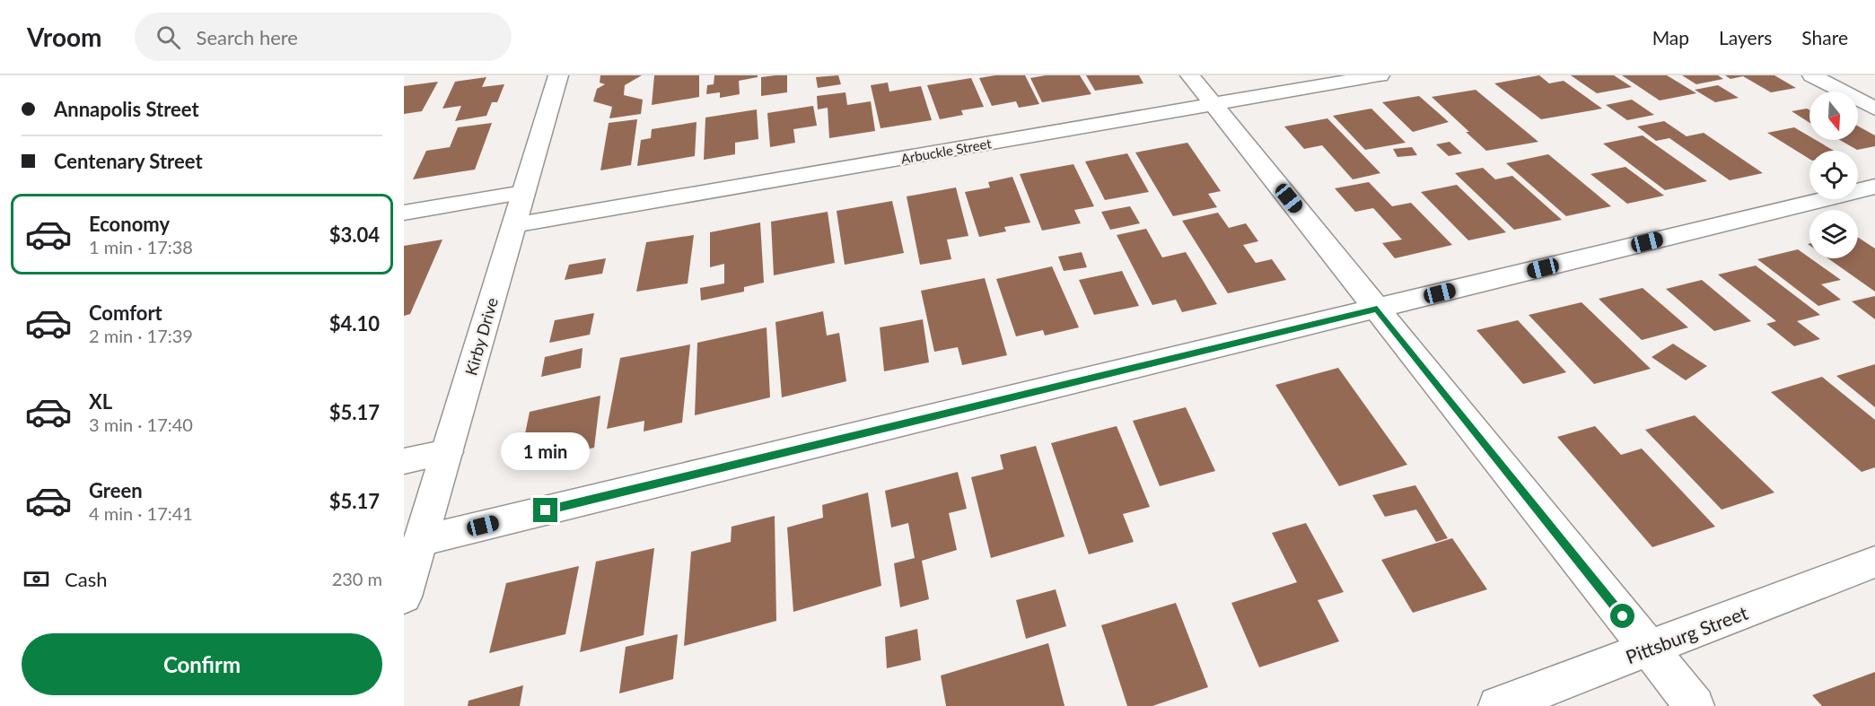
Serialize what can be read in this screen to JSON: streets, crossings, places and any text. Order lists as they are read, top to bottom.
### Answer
{
  "streets": {
    "street": ["Arbuckle Street", "Kirby Drive", "Pittsburg Street"]
  },
  "crossings": [
    ["Arbuckle Street", "Kirby Drive"]
  ],
  "north": "bottom",
  "page": {
    "header": "Vroom",
    "search": "Search here",
    "nav": ["Map", "Layers", "Share"],
    "banner": ["Annapolis Street", "Centenary Street"],
    "list": [
      {
        "name": "Economy",
        "note": "1 min · 17:38",
        "value": "$3.04"
      },
      {
        "name": "Comfort",
        "note": "2 min · 17:39",
        "value": "$4.10"
      },
      {
        "name": "XL",
        "note": "3 min · 17:40",
        "value": "$5.17"
      },
      {
        "name": "Green",
        "note": "4 min · 17:41",
        "value": "$5.17"
      }
    ],
    "bubble": "1 min",
    "pay": ["Cash", "230 m"],
    "buttons": "Confirm"
  }
}
